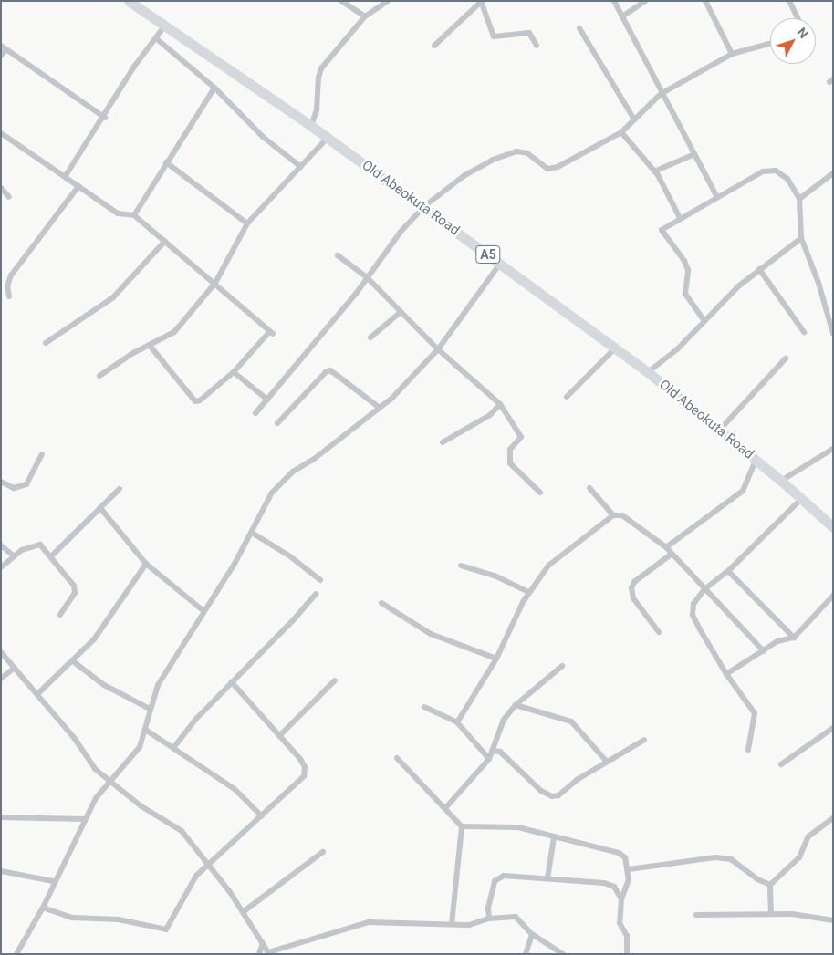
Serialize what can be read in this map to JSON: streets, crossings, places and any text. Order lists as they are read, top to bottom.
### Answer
{
  "streets": {
    "highway": ["Old Abeokuta Road", "A5"]
  },
  "north": "top right"
}
